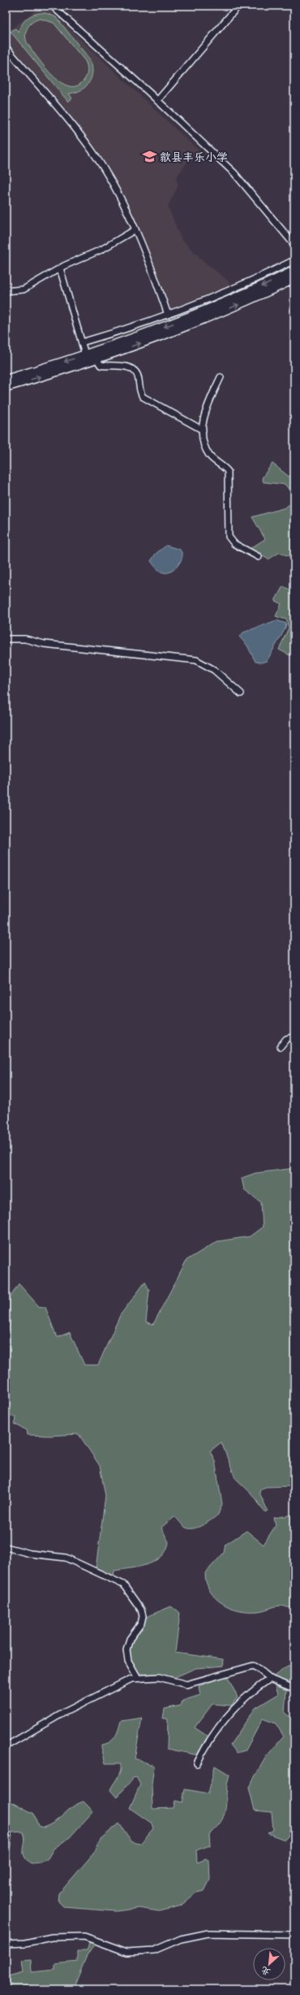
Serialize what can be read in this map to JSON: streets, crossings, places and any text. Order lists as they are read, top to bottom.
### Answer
{
  "places": {
    "school or university": ["歙县丰乐小学"]
  },
  "north": "bottom left"
}
